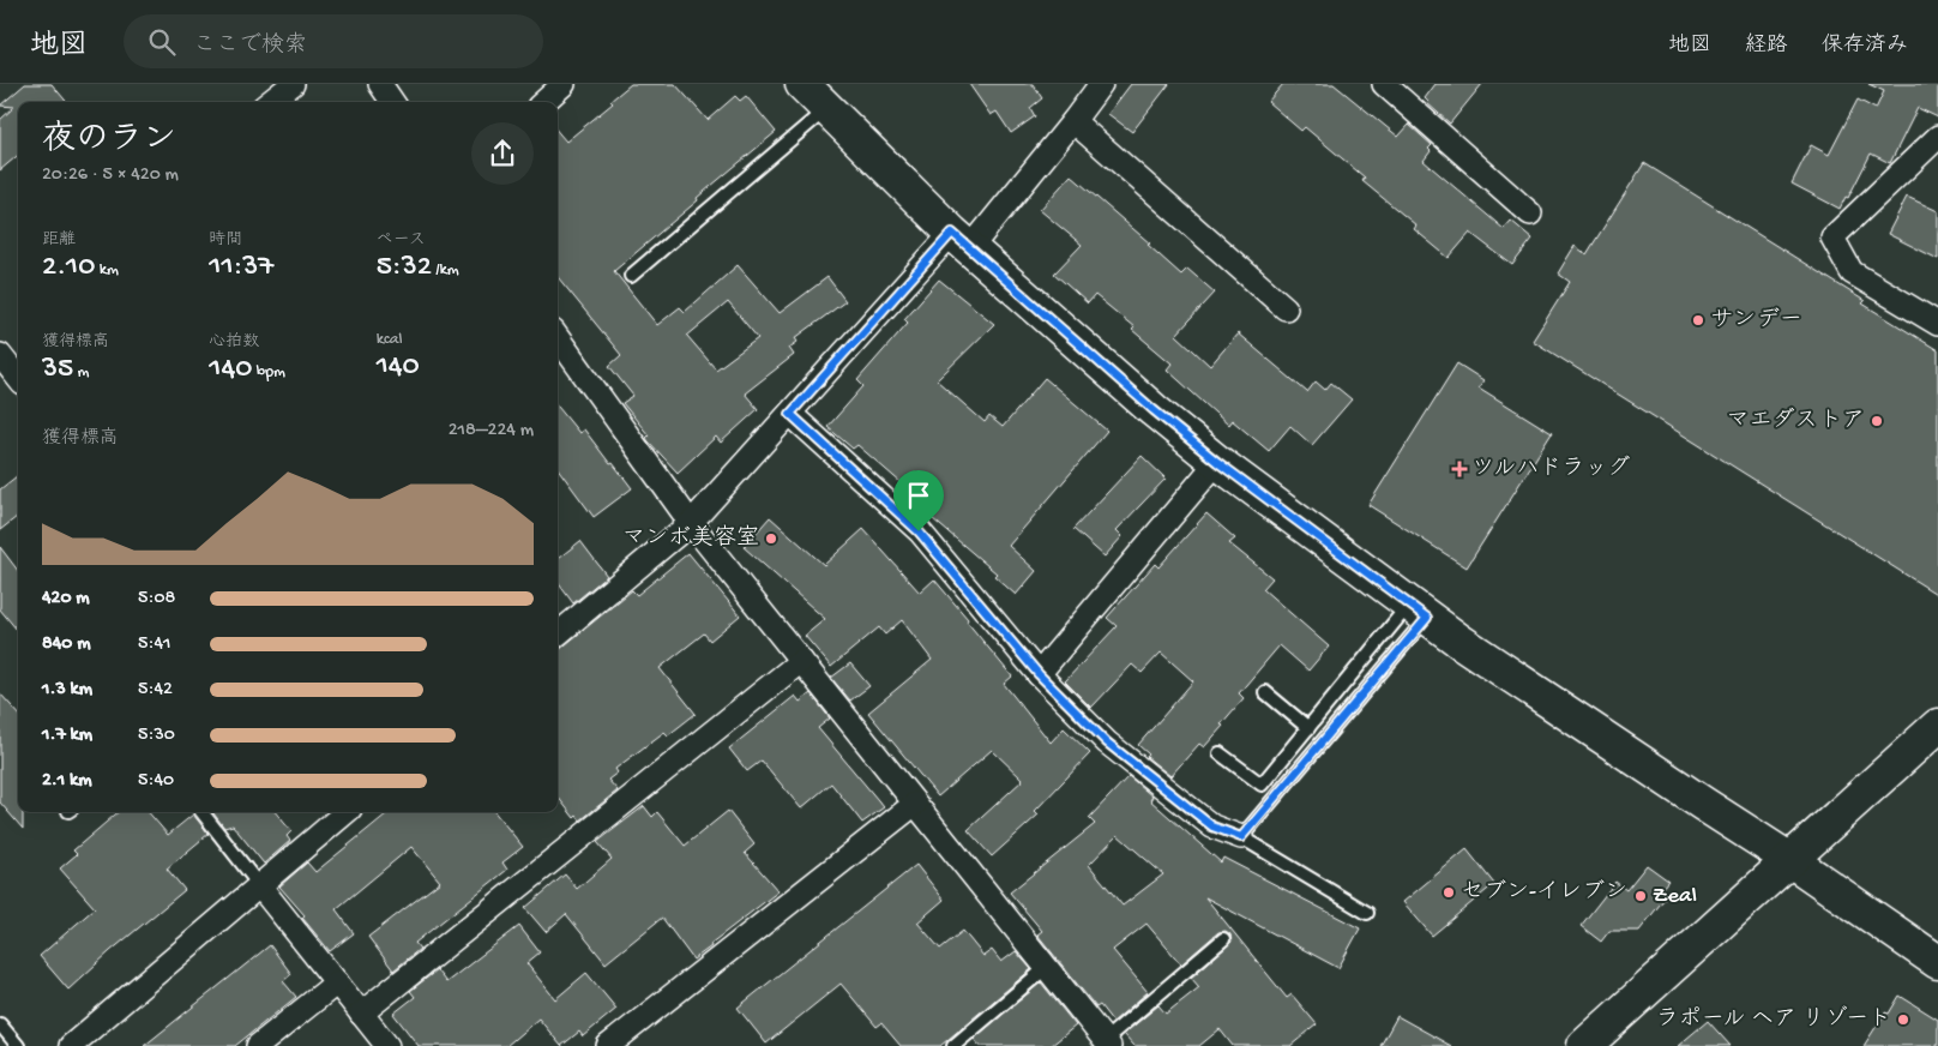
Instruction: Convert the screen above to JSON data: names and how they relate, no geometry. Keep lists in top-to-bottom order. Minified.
{"places":{"other":["サンデー","マエダストア","マンボ美容室","セブン-イレブン","Zeal","ラポール ヘア リゾート"],"health":["ツルハドラッグ"]},"page":{"header":"地図","search":"ここで検索","nav":["地図","経路","保存済み"],"heading":["夜のラン","20:26 · 5 × 420 m"],"stats":[["距離","2.10 km"],["時間","11:37"],["ペース","5:32 /km"],["獲得標高","35 m"],["心拍数","140 bpm"],["kcal","140"]],"chart":["獲得標高","218–224 m"],"list":[{"name":"420 m","note":"5:08"},{"name":"840 m","note":"5:41"},{"name":"1.3 km","note":"5:42"},{"name":"1.7 km","note":"5:30"},{"name":"2.1 km","note":"5:40"}]}}
